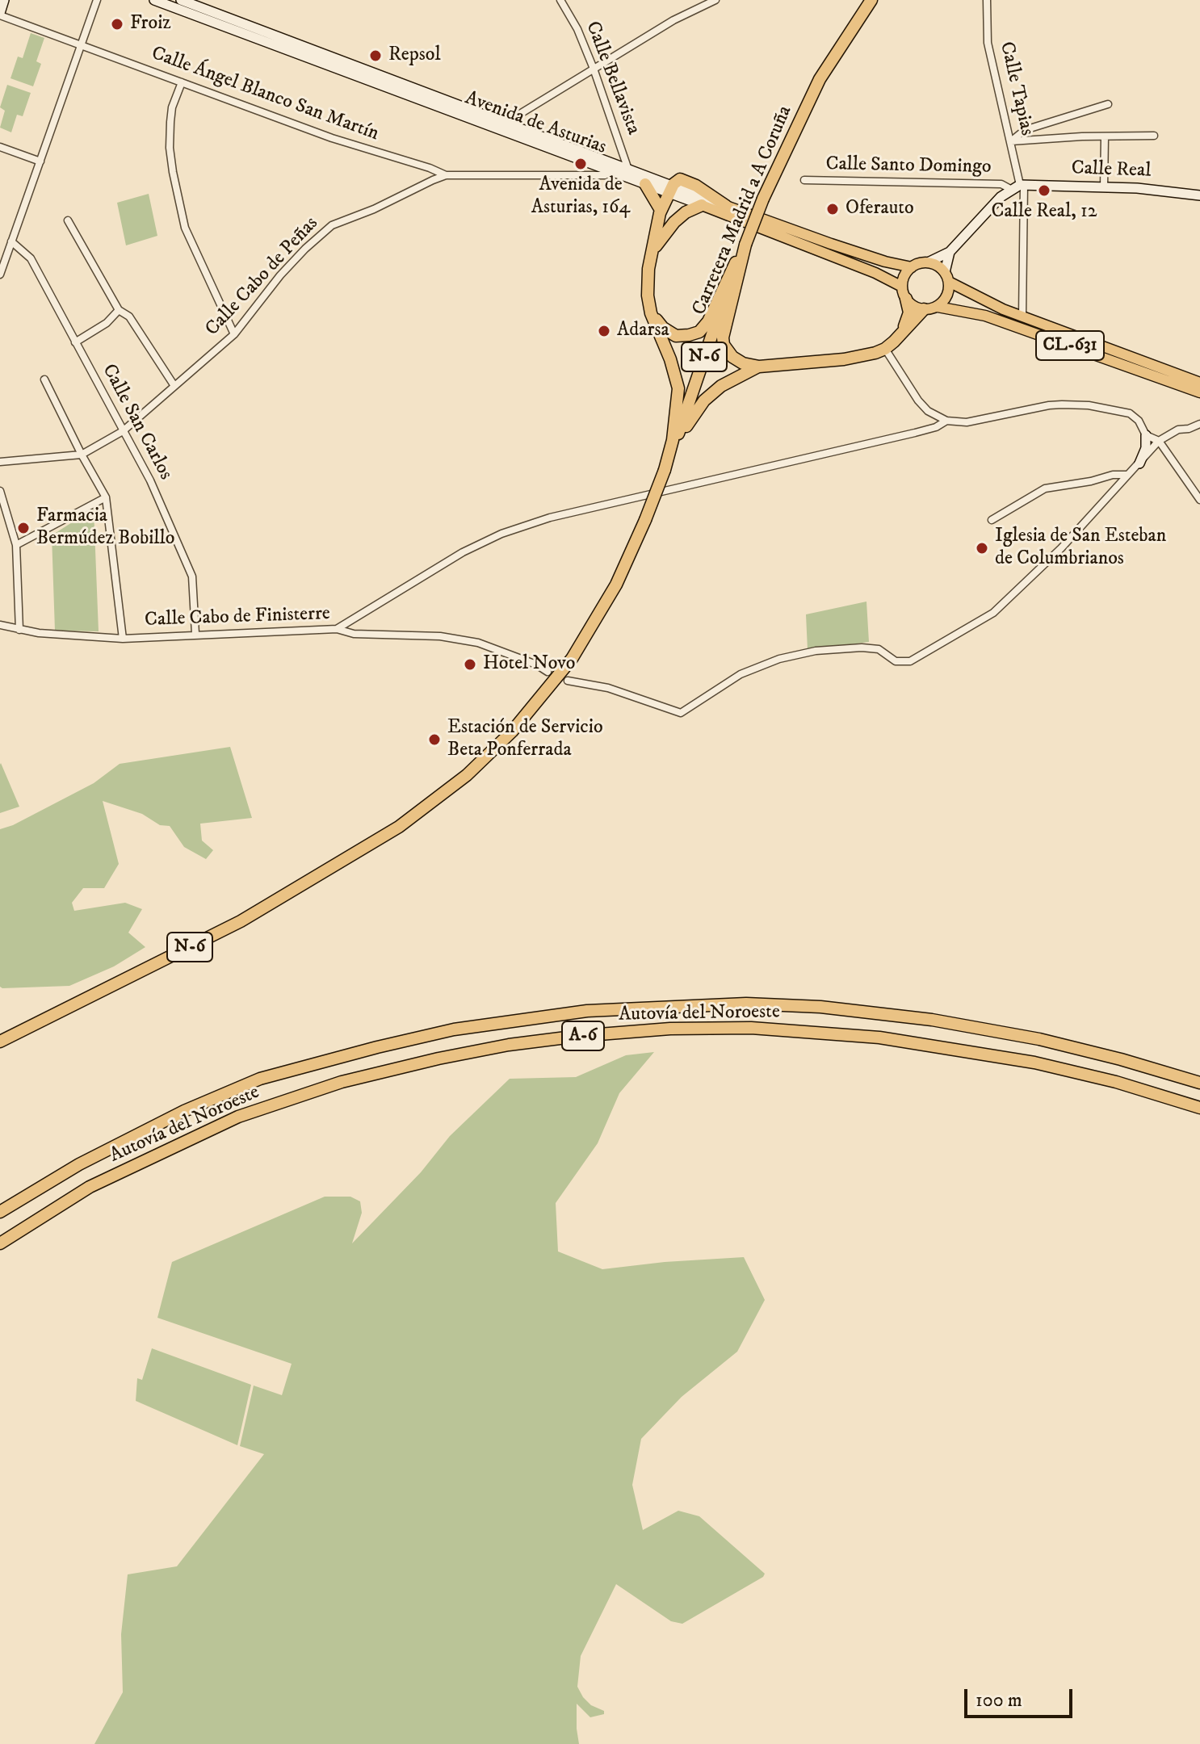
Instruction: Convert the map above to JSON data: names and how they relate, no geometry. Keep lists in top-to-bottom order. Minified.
{"streets":{"highway":["Carretera Madrid a A Coruña","N-6","Autovía del Noroeste","A-6"],"main road":["Avenida de Asturias","Calle Real","CL-631"],"street":["Calle Bellavista","Calle Tapias","Calle Ángel Blanco San Martín","Calle Santo Domingo","Calle Cabo de Peñas","Calle San Carlos","Calle Cabo de Finisterre"]},"crossings":[["Calle Bellavista","Avenida de Asturias"],["Calle Tapias","Calle Santo Domingo"],["Calle Tapias","Calle Real"],["Calle Tapias","CL-631"],["Calle Ángel Blanco San Martín","Calle Cabo de Peñas"],["Avenida de Asturias","Calle Cabo de Peñas"],["Avenida de Asturias","CL-631"],["Calle Santo Domingo","Calle Real"],["Calle Cabo de Peñas","Calle San Carlos"],["Calle San Carlos","Calle Cabo de Finisterre"]],"places":["Froiz","Repsol","Avenida de Asturias, 164","Calle Real, 12","Oferauto","Adarsa","Farmacia Bermúdez Bobillo","Iglesia de San Esteban de Columbrianos","Hotel Novo","Estación de Servicio Beta Ponferrada"],"scale_bar":"100 m"}
